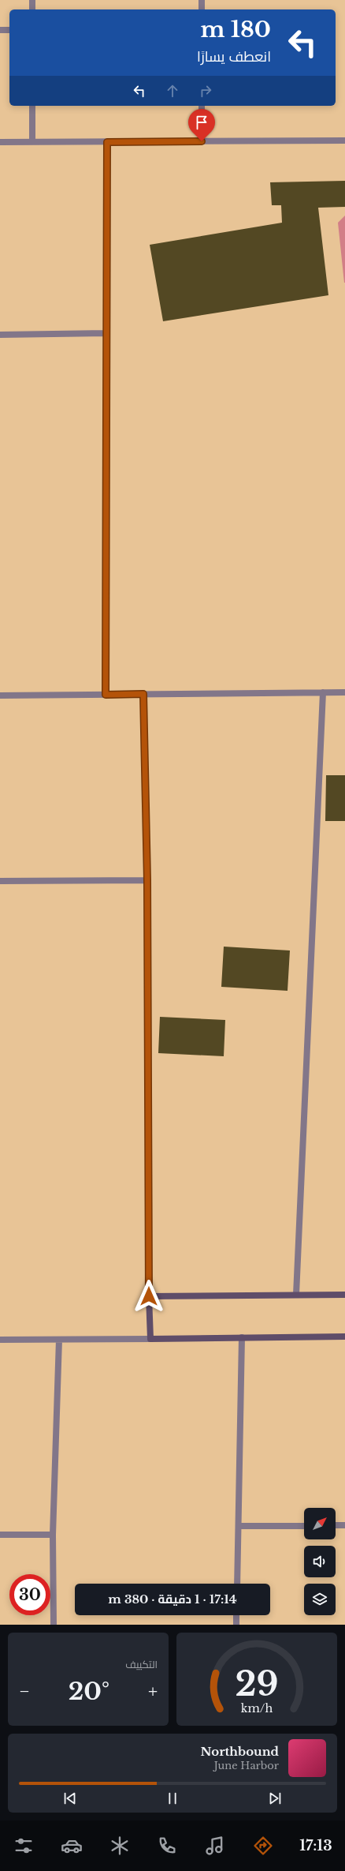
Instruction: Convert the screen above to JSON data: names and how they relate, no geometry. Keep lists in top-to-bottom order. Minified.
{"north":"top right","page":{"turn":["180 m","انعطف يسارًا"],"limit":"30","trip":"17:14 · 1 دقيقة · 380 m","tile":"التكييف","heat":["−","20°","+"],"song":["Northbound","June Harbor"],"tabs":"17:13","gauge":["29","km/h"]}}
